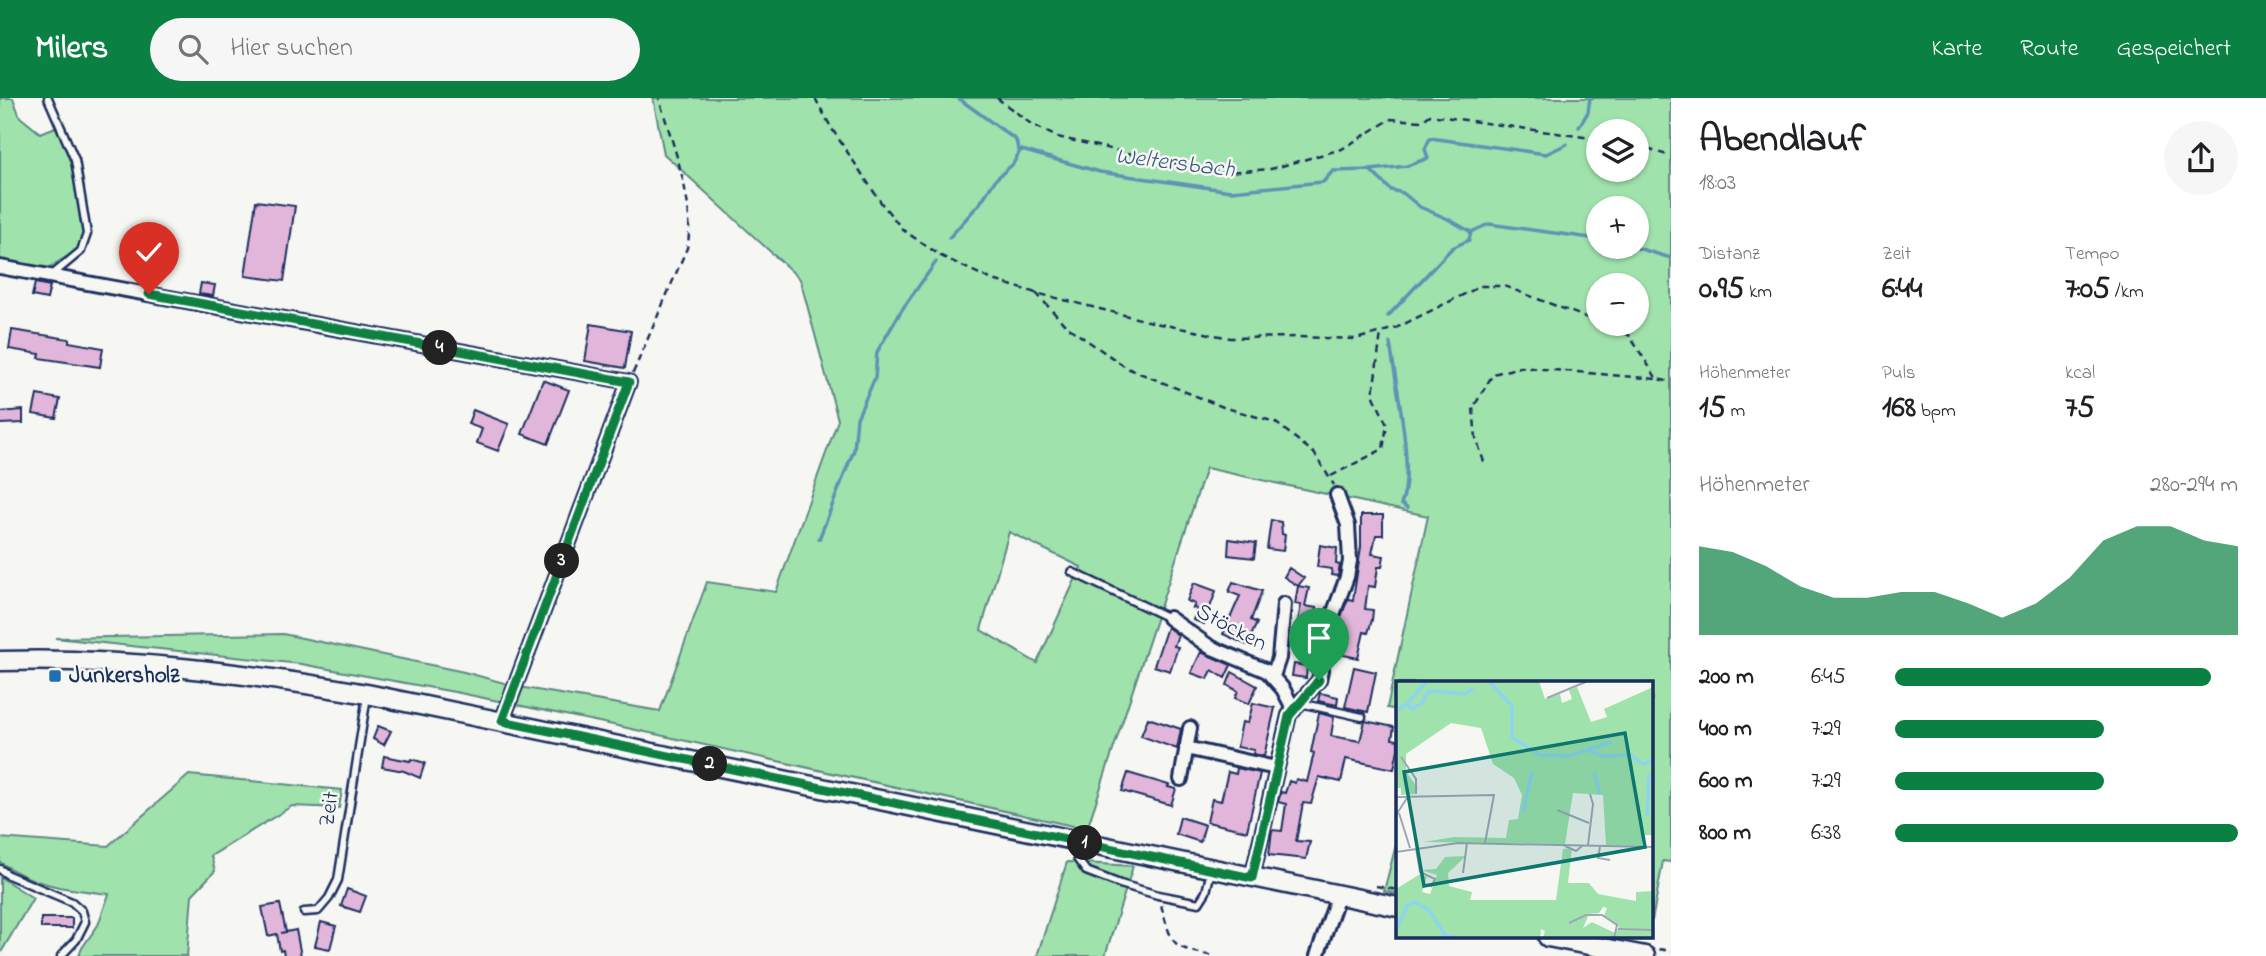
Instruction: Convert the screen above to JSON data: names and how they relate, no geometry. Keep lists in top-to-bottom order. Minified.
{"streets":{"street":["Stöcken"],"lane":["Zeit"]},"water":["Weltersbach"],"places":{"transit":["Junkersholz"]},"page":{"header":"Milers","search":"Hier suchen","nav":["Karte","Route","Gespeichert"],"heading":["Abendlauf","18:03"],"map_buttons":["+","−"],"stats":[["Distanz","0.95 km"],["Zeit","6:44"],["Tempo","7:05 /km"],["Höhenmeter","15 m"],["Puls","168 bpm"],["kcal","75"]],"pins":["4","3","2","1"],"chart":["Höhenmeter","280–294 m"],"list":[{"name":"200 m","note":"6:45"},{"name":"400 m","note":"7:29"},{"name":"600 m","note":"7:29"},{"name":"800 m","note":"6:38"}]}}
